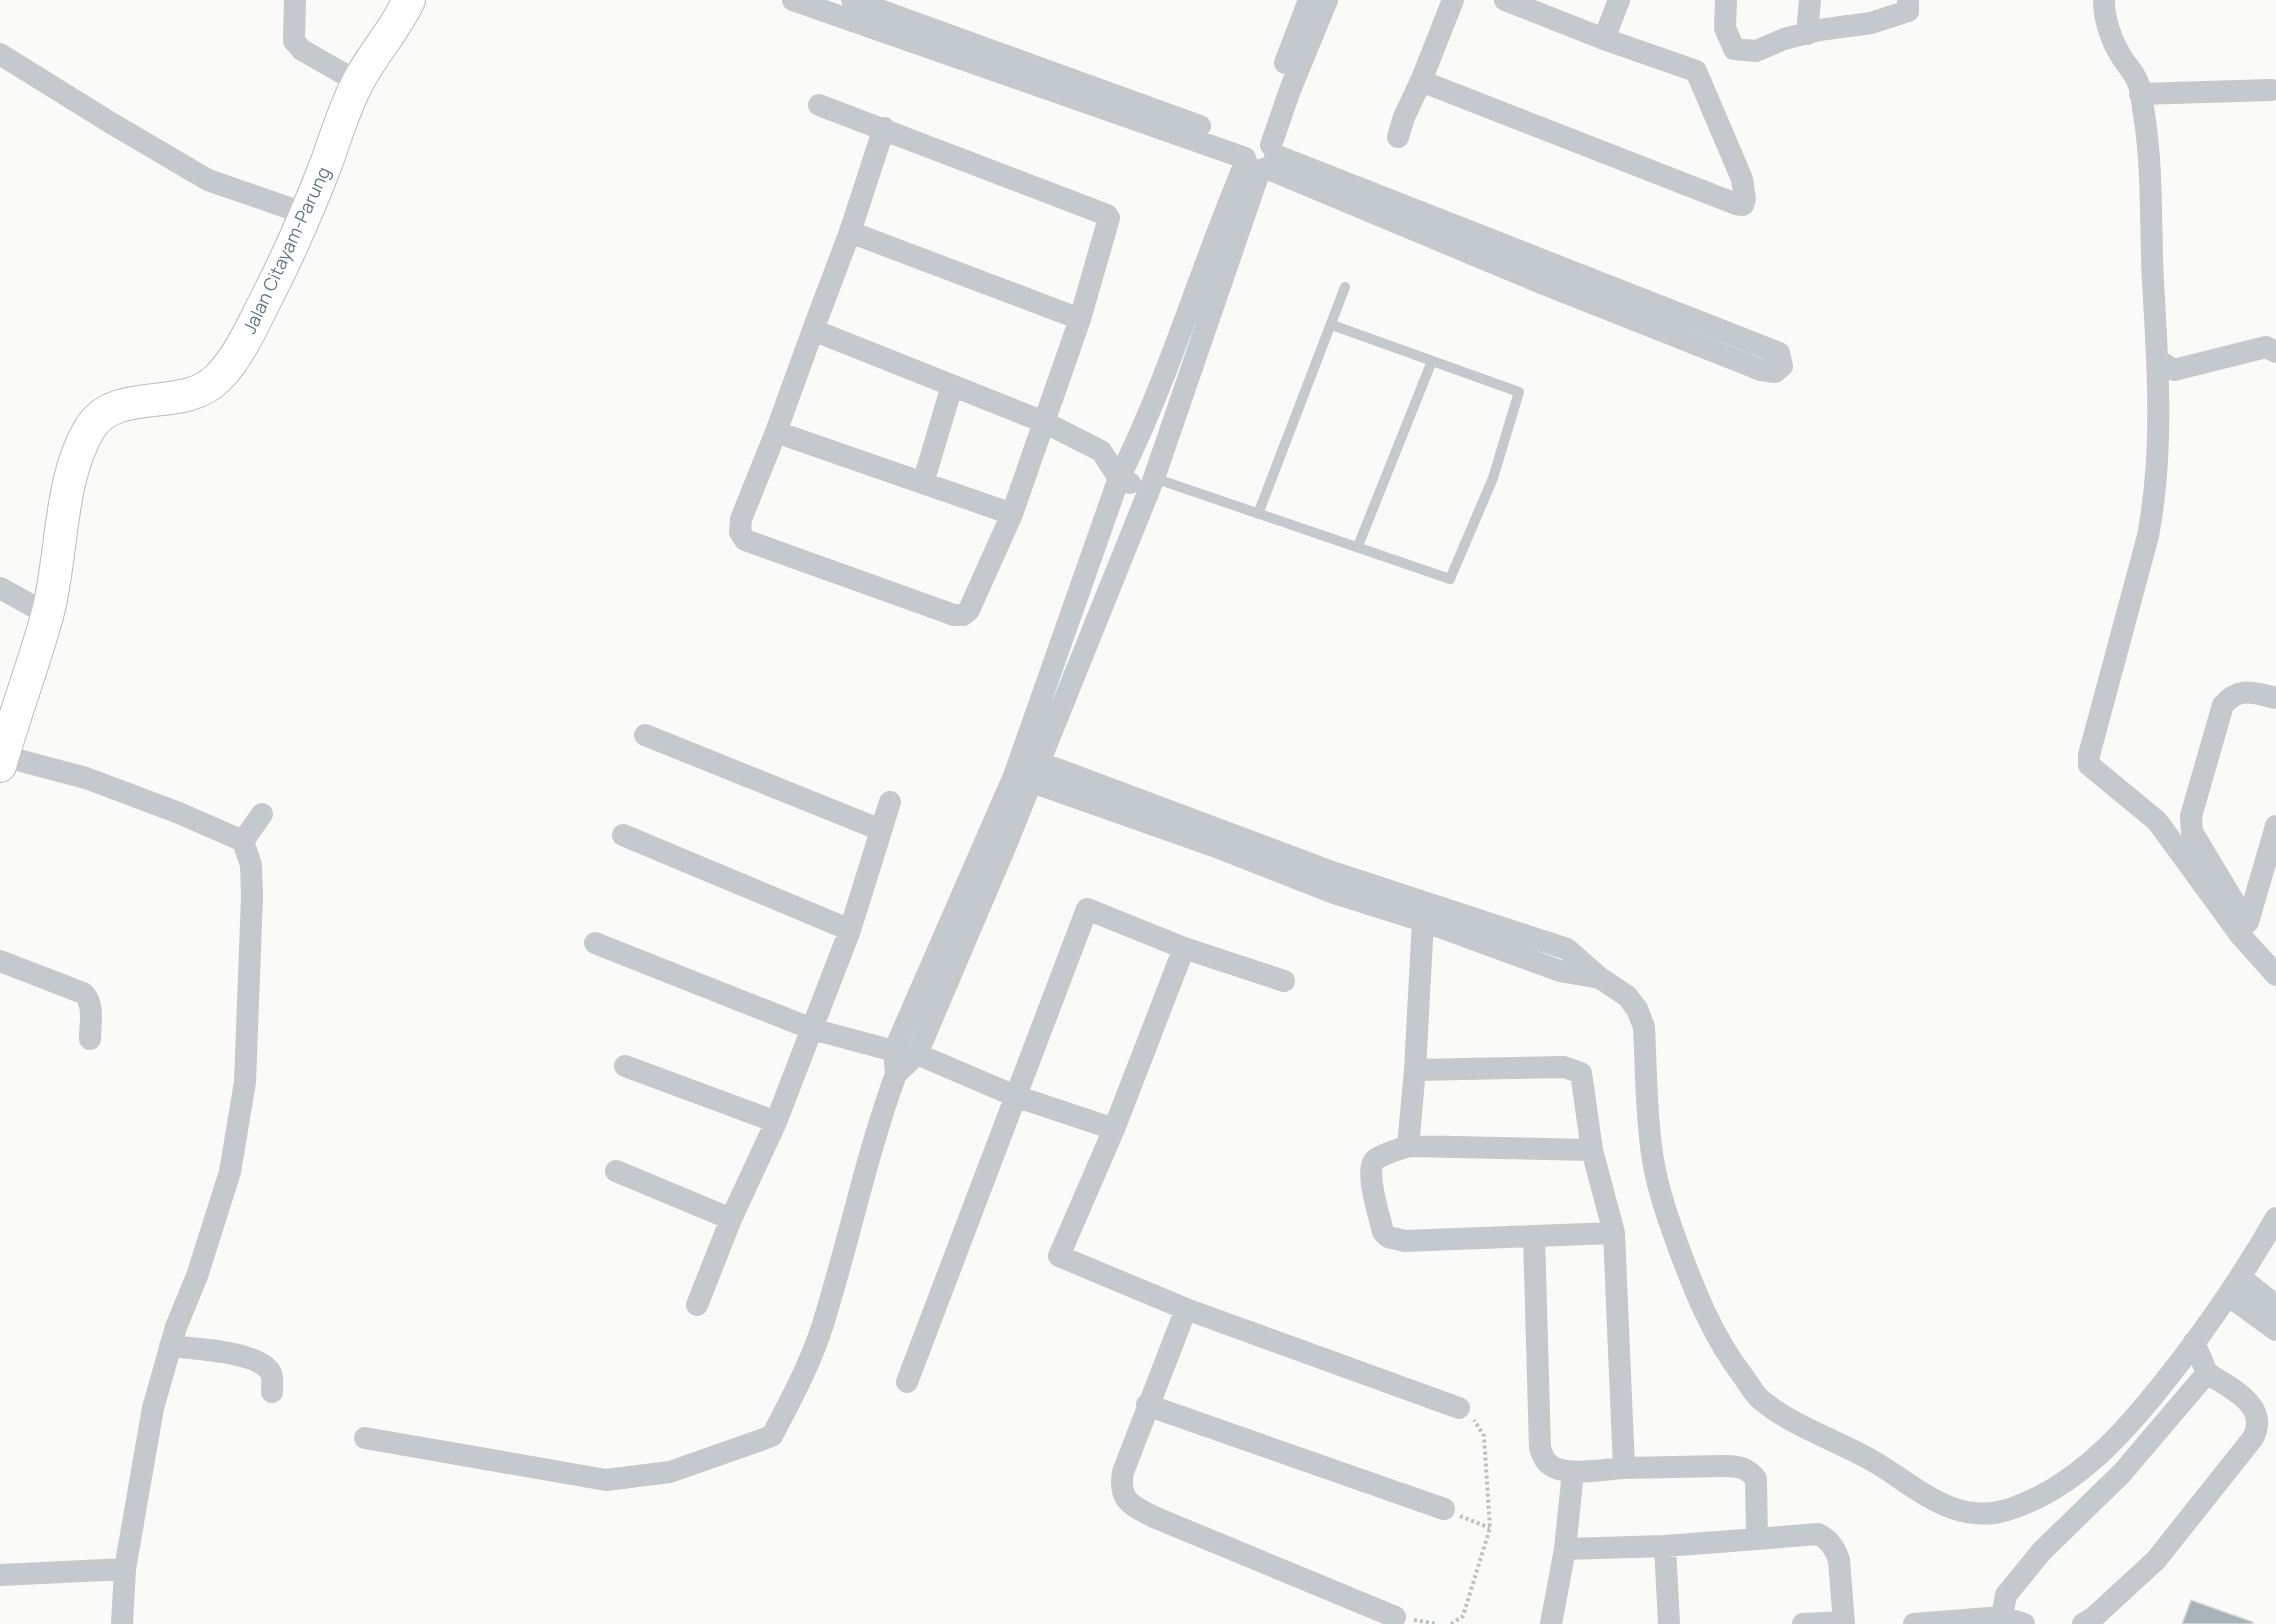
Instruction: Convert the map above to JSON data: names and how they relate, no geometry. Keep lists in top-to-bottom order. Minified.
{"streets":{"main road":["Jalan Citayam-Parung"]}}
